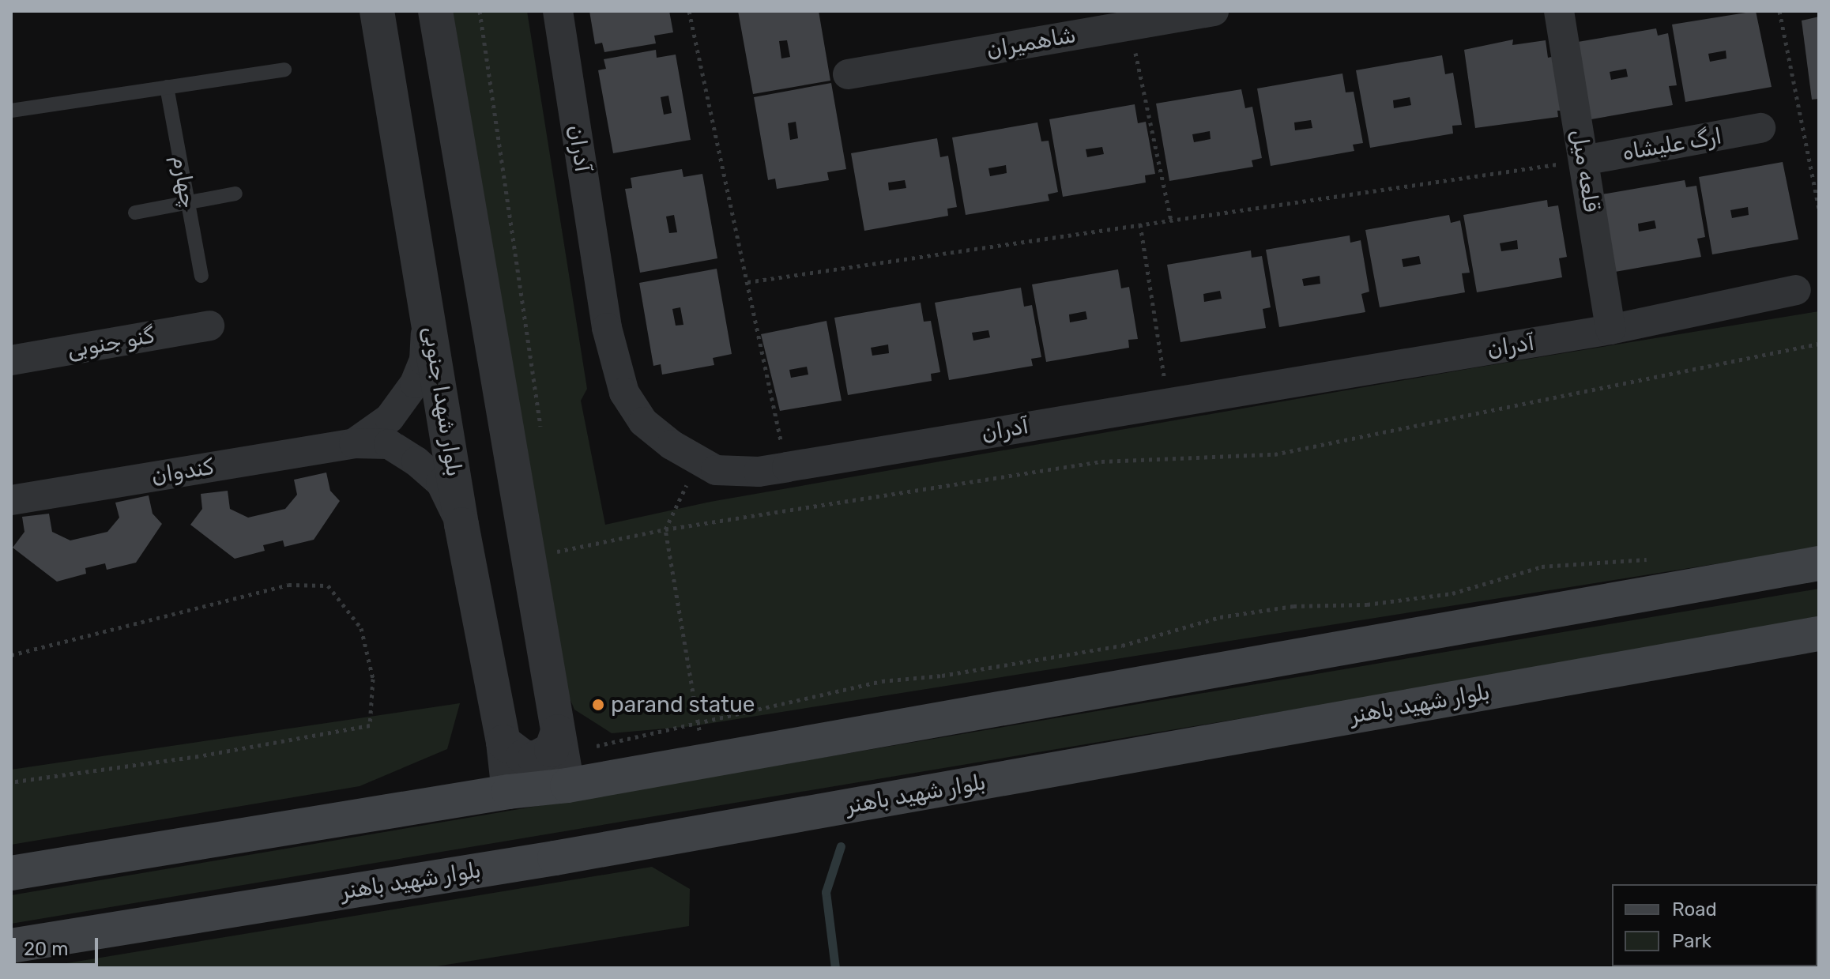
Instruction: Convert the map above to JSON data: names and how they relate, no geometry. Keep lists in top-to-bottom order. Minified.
{"streets":{"main road":["بلوار شهید باهنر"],"street":["شاهمیران","ارگ علیشاه","آدران","قلعه میل","گنو جنوبی","بلوار شهدا جنوبی","کندوان"],"lane":["چهارم"]},"crossings":[["ارگ علیشاه","قلعه میل"],["آدران","قلعه میل"],["بلوار شهدا جنوبی","کندوان"]],"places":["parand statue"],"legend":["Road","Park"],"scale_bar":"20 m"}
